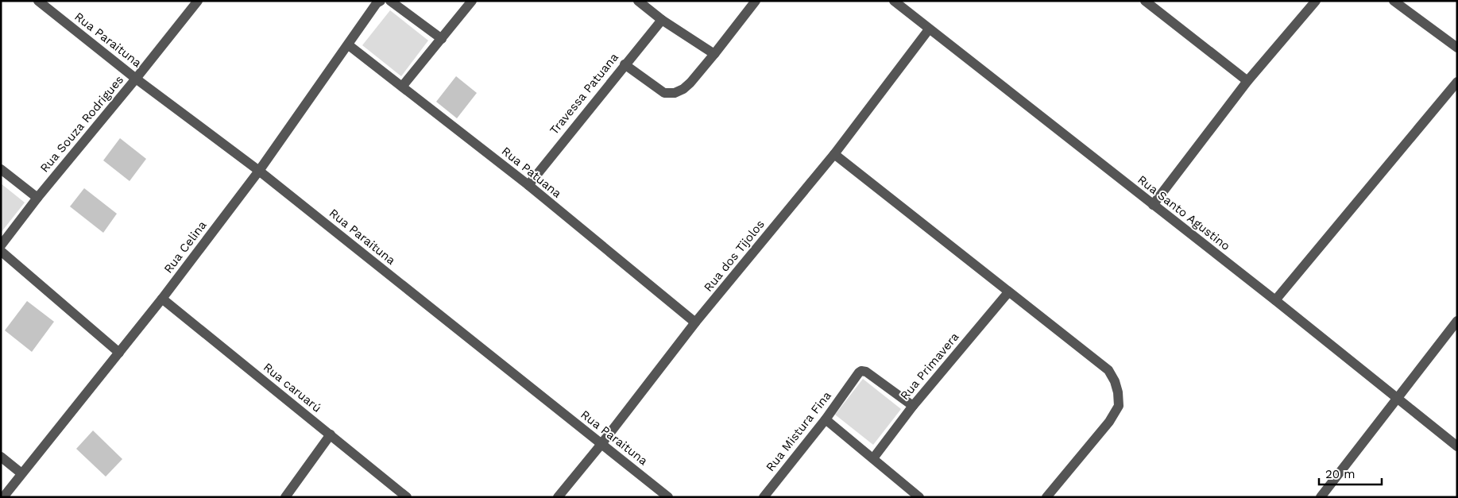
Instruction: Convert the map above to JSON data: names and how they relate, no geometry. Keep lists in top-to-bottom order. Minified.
{"streets":{"street":["Rua Paraituna","Travessa Patuana","Rua Souza Rodrigues","Rua Patuana","Rua Santo Agustino","Rua Celina","Rua dos Tijolos","Rua Primavera","Rua caruarú","Rua Mistura Fina"]},"crossings":[["Rua Paraituna","Rua Souza Rodrigues"],["Rua Paraituna","Rua Celina"],["Rua Paraituna","Rua dos Tijolos"],["Travessa Patuana","Rua Patuana"],["Rua Patuana","Rua Celina"],["Rua Patuana","Rua dos Tijolos"],["Rua Santo Agustino","Rua dos Tijolos"],["Rua Celina","Rua caruarú"],["Rua Primavera","Rua Mistura Fina"]],"scale_bar":"20 m"}
